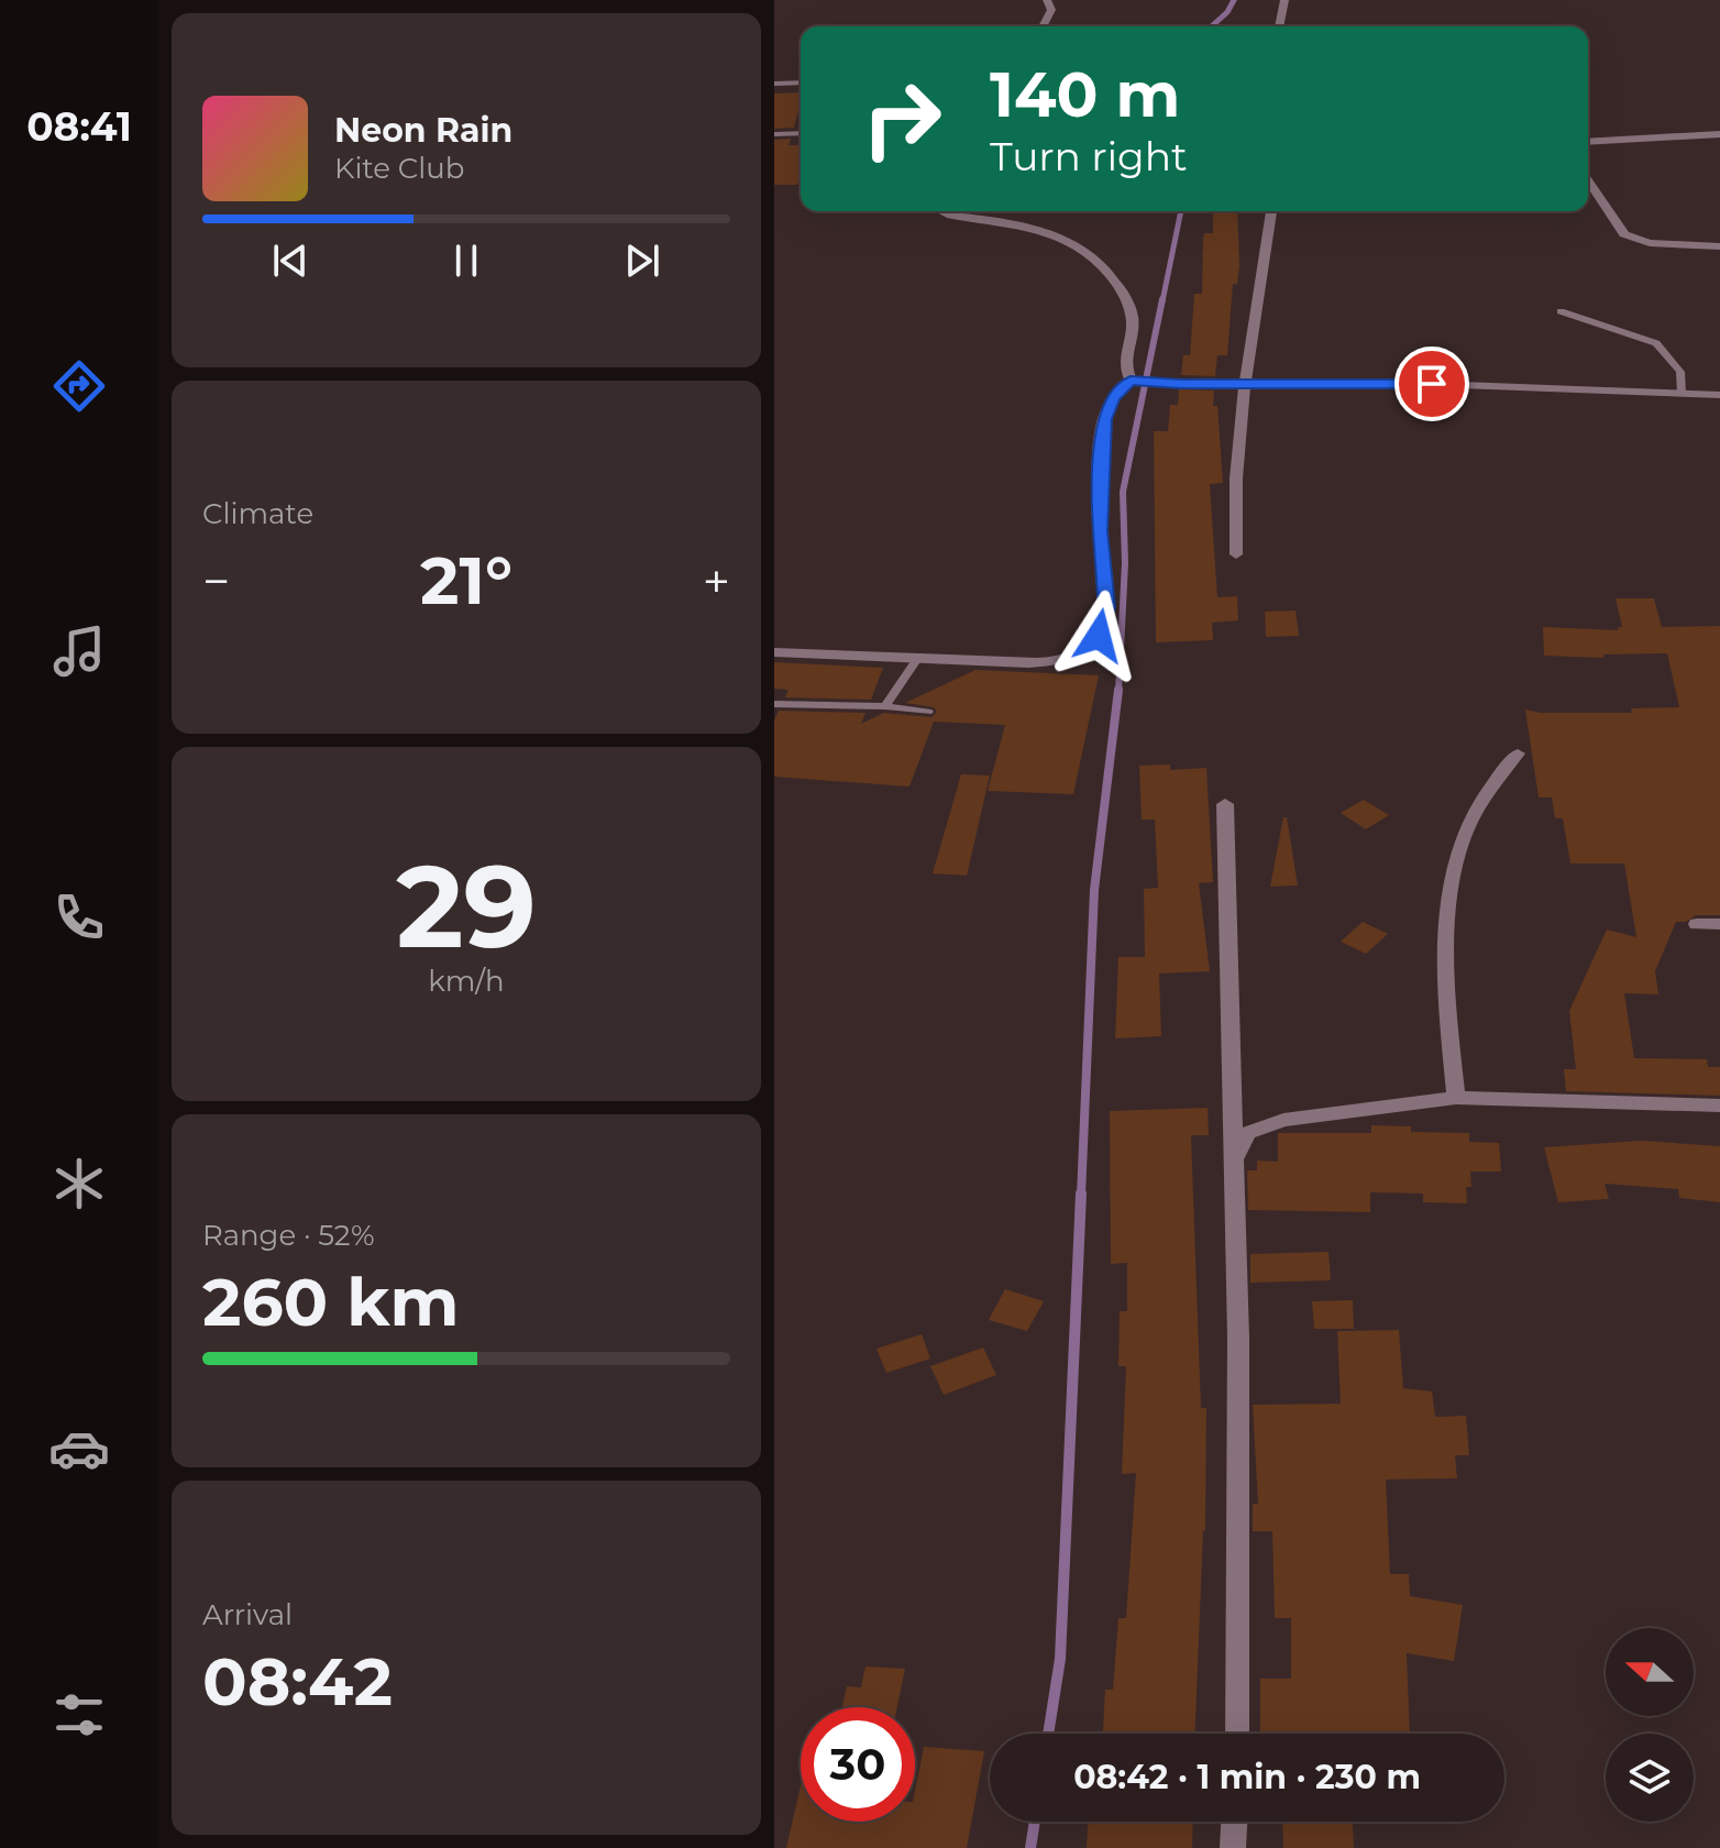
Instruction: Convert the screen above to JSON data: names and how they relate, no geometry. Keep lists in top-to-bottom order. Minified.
{"north":"left","page":{"tabs":"08:41","turn":["140 m","Turn right"],"song":["Neon Rain","Kite Club"],"tile":["Climate",["29","km/h"],["Range · 52%","260 km"],["Arrival","08:42"]],"heat":["−","21°","+"],"limit":"30","trip":"08:42 · 1 min · 230 m"}}
